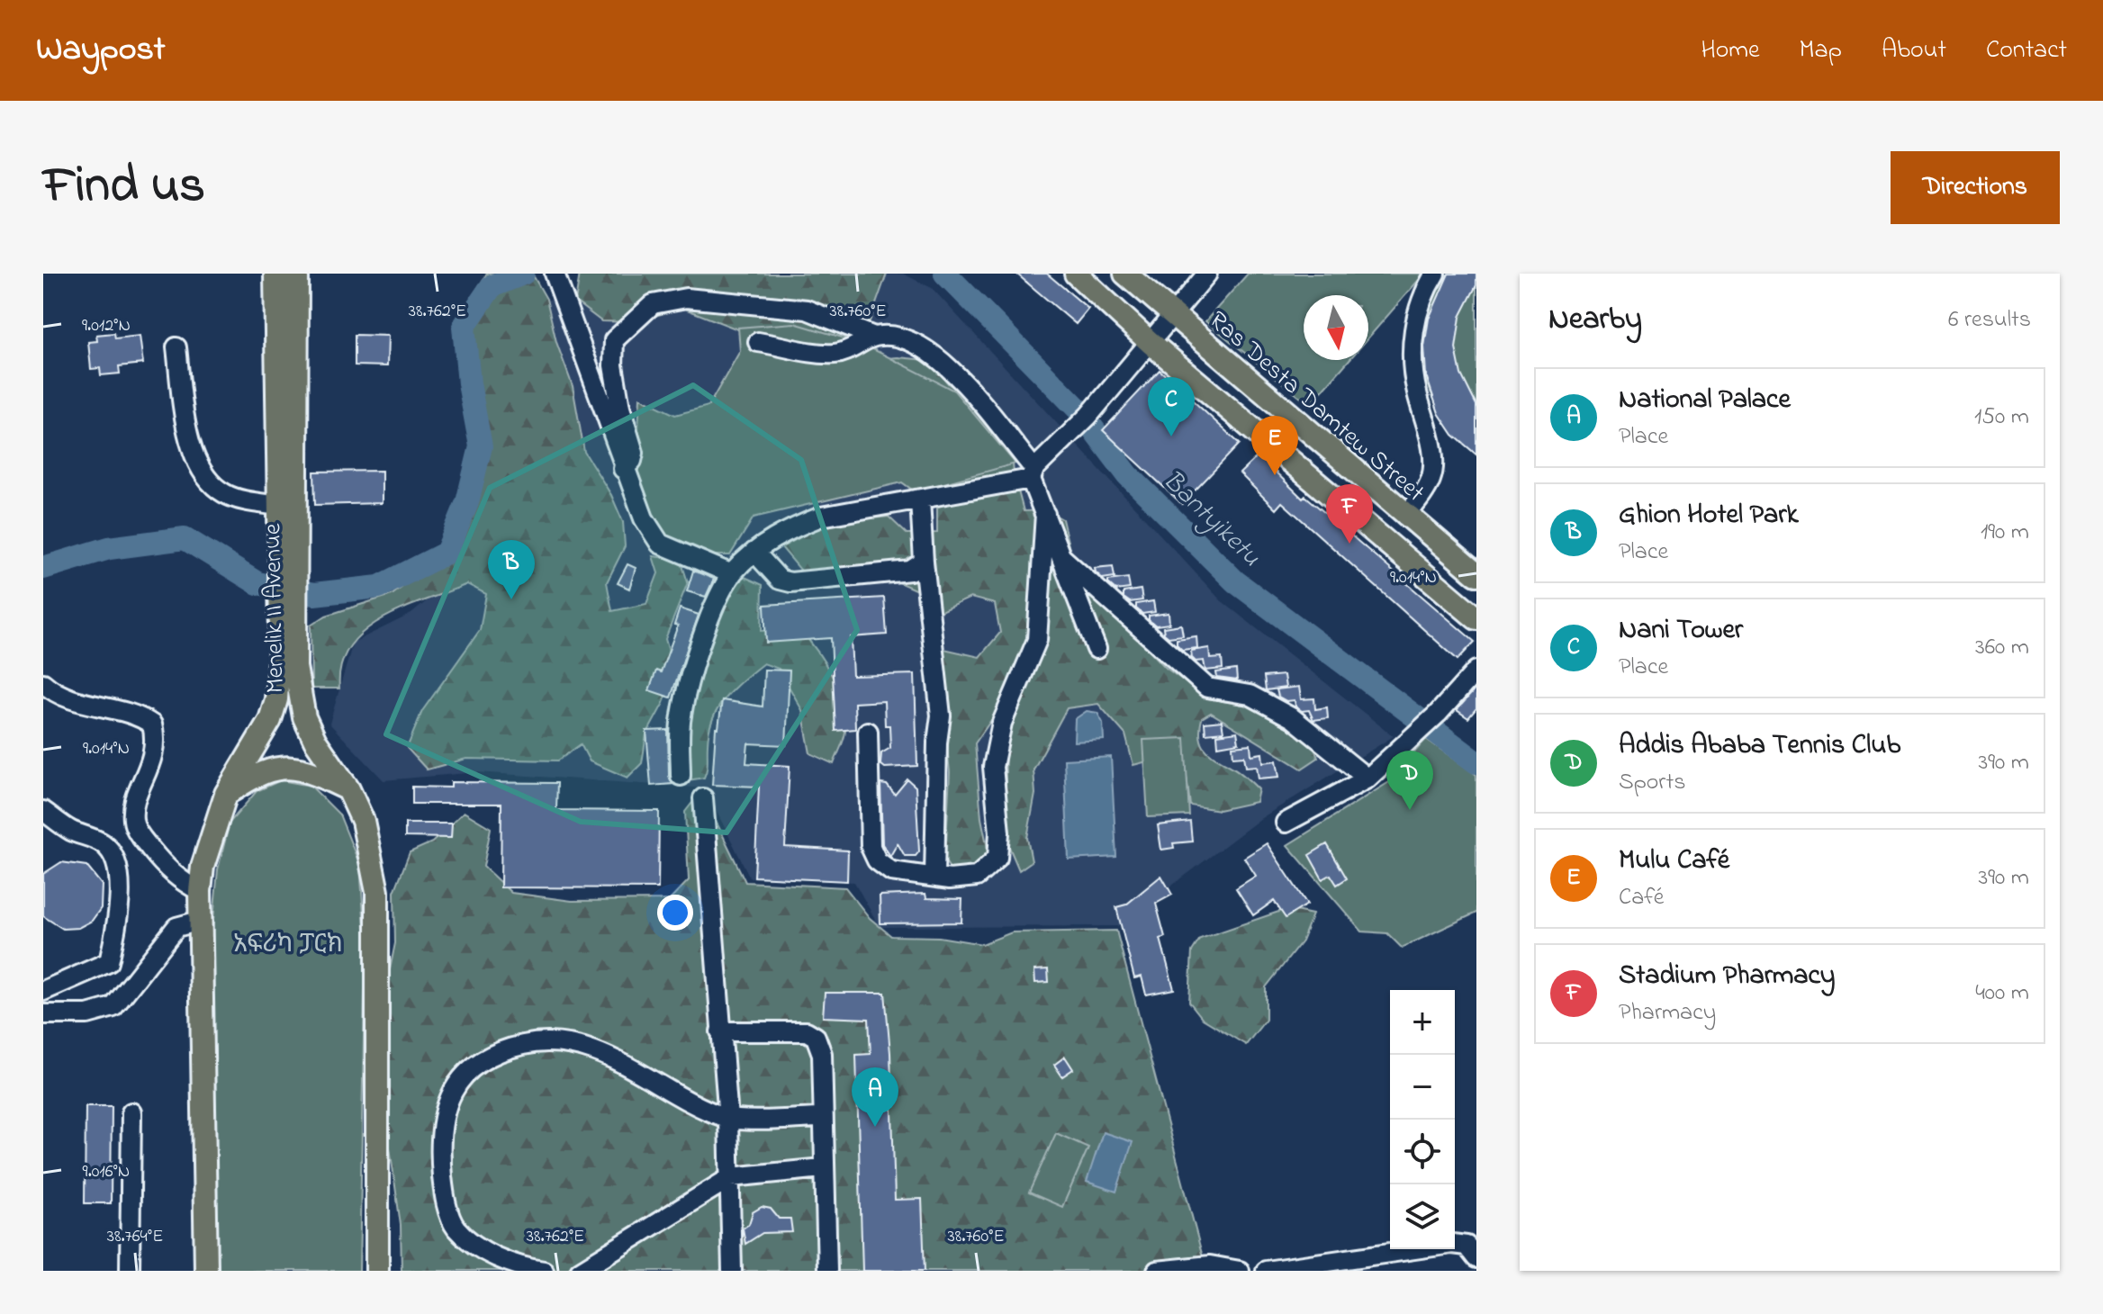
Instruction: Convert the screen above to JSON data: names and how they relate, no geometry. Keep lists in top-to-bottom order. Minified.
{"streets":{"main road":["Ras Desta Damtew Street","Menelik II Avenue"]},"water":["Bantyiketu"],"parks":["አፍሪካ ፓርክ"],"north":"bottom","page":{"header":"Waypost","nav":["Home","Map","About","Contact"],"title":"Find us","buttons":"Directions","heading":["Nearby","6 results"],"list":[{"mark":"A","name":"National Palace","note":"Place","value":"150 m"},{"mark":"B","name":"Ghion Hotel Park","note":"Place","value":"190 m"},{"mark":"C","name":"Nani Tower","note":"Place","value":"360 m"},{"mark":"D","name":"Addis Ababa Tennis Club","note":"Sports","value":"390 m"},{"mark":"E","name":"Mulu Café","note":"Café","value":"390 m"},{"mark":"F","name":"Stadium Pharmacy","note":"Pharmacy","value":"400 m"}],"pins":["C","E","F","B","D","A"],"map_buttons":["+","−"]},"coordinates":["38.762°E","38.760°E","9.012°N","9.014°N","9.016°N","38.764°E"]}
